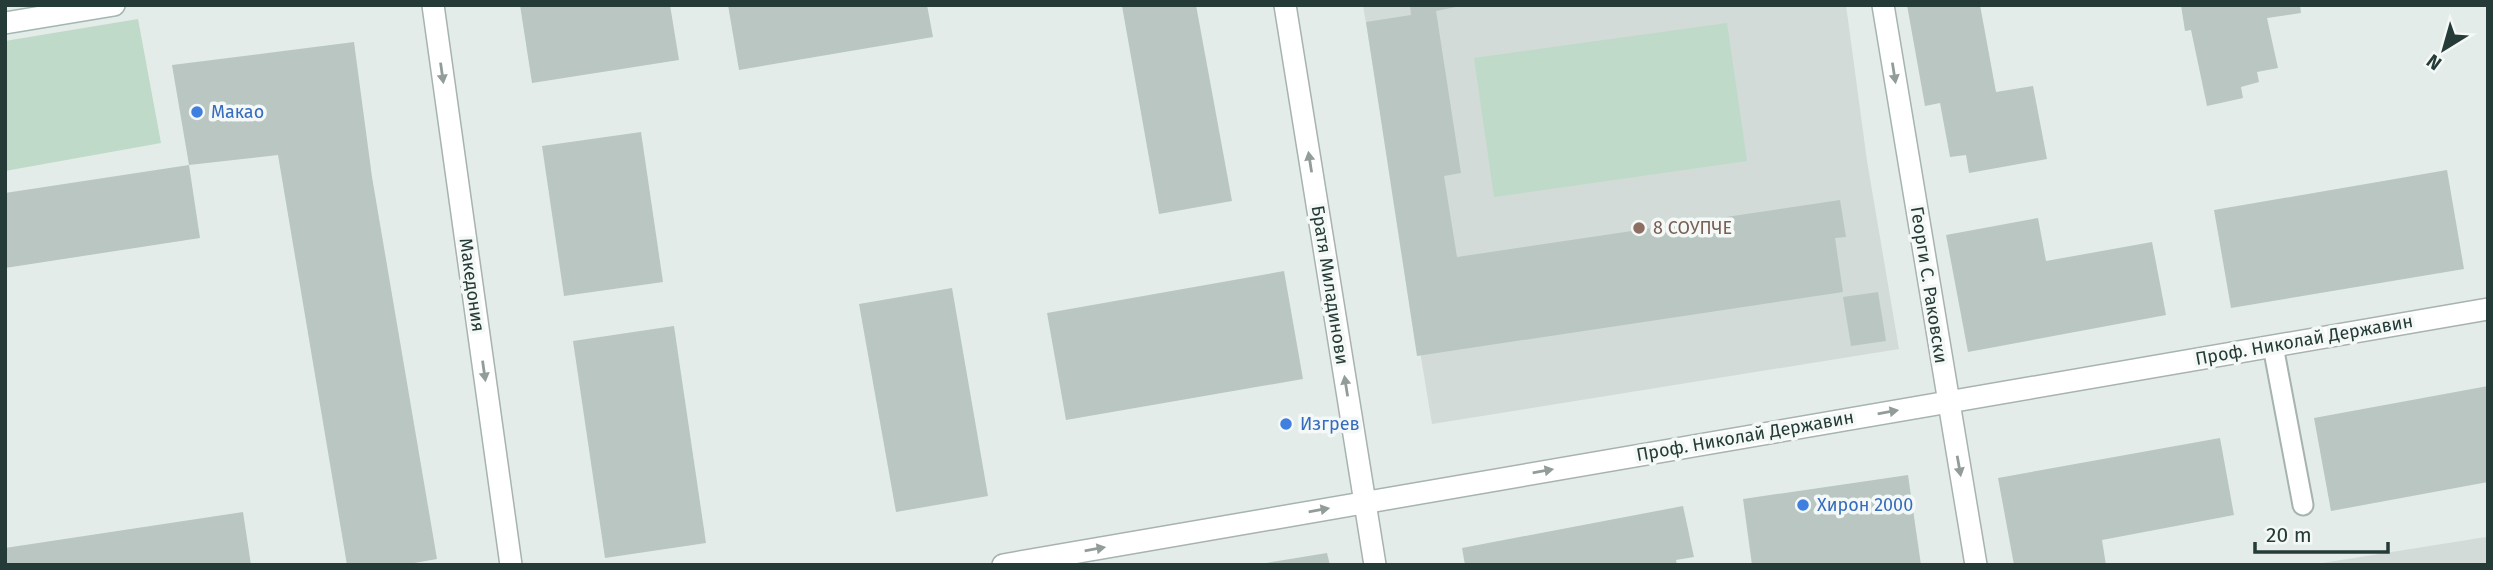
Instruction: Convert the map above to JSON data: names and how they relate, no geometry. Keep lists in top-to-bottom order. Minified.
{"streets":{"street":["Македония","Братя Миладинови","Георги С. Раковски","Проф. Николай Державин"]},"crossings":[["Братя Миладинови","Проф. Николай Державин"],["Георги С. Раковски","Проф. Николай Державин"]],"one_way":["Македония","Братя Миладинови","Георги С. Раковски","Проф. Николай Державин"],"places":["Макао","8 СОУПЧЕ","Изгрев","Хирон 2000"],"scale_bar":"20 m","north":"bottom left"}
